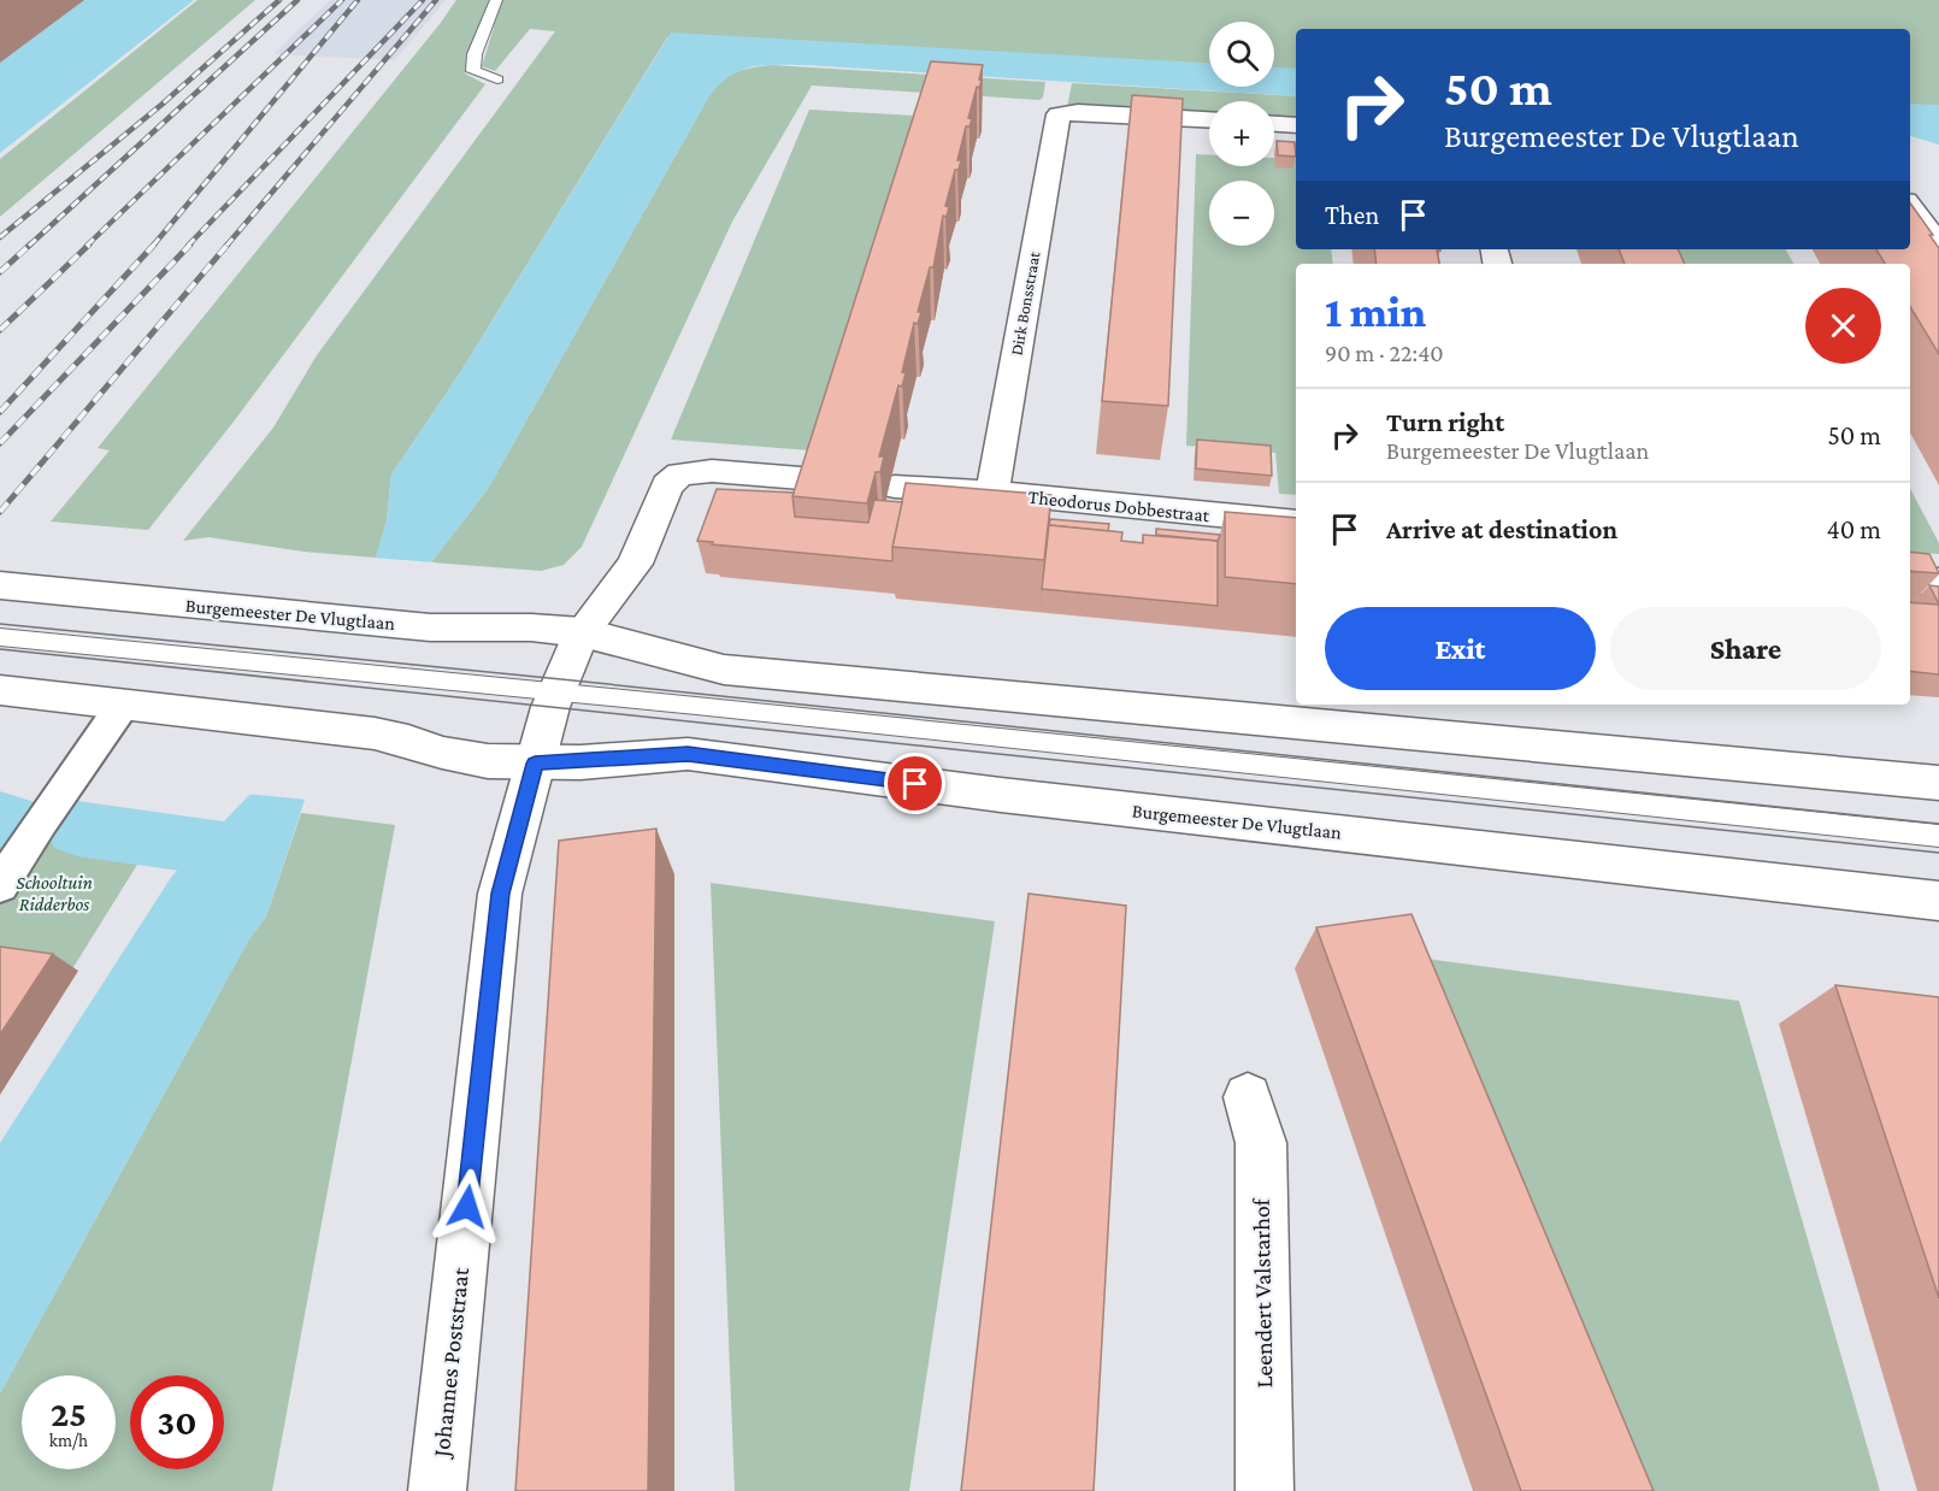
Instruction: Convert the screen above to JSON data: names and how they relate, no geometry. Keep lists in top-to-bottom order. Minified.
{"streets":{"main road":["Dirk Bonsstraat","Theodorus Dobbestraat","Burgemeester De Vlugtlaan","Leendert Valstarhof","Johannes Poststraat"]},"crossings":[["Dirk Bonsstraat","Theodorus Dobbestraat"],["Burgemeester De Vlugtlaan","Johannes Poststraat"]],"parks":["Schooltuin Ridderbos"],"page":{"map_buttons":["+","−"],"turn":["50 m","Burgemeester De Vlugtlaan"],"then":"Then","heading":["1 min","90 m · 22:40"],"list":[{"name":"Turn right","note":"Burgemeester De Vlugtlaan","value":"50 m"},{"name":"Arrive at destination","value":"40 m"}],"buttons":["Exit","Share"],"speed":"25 km/h","limit":"30"}}
